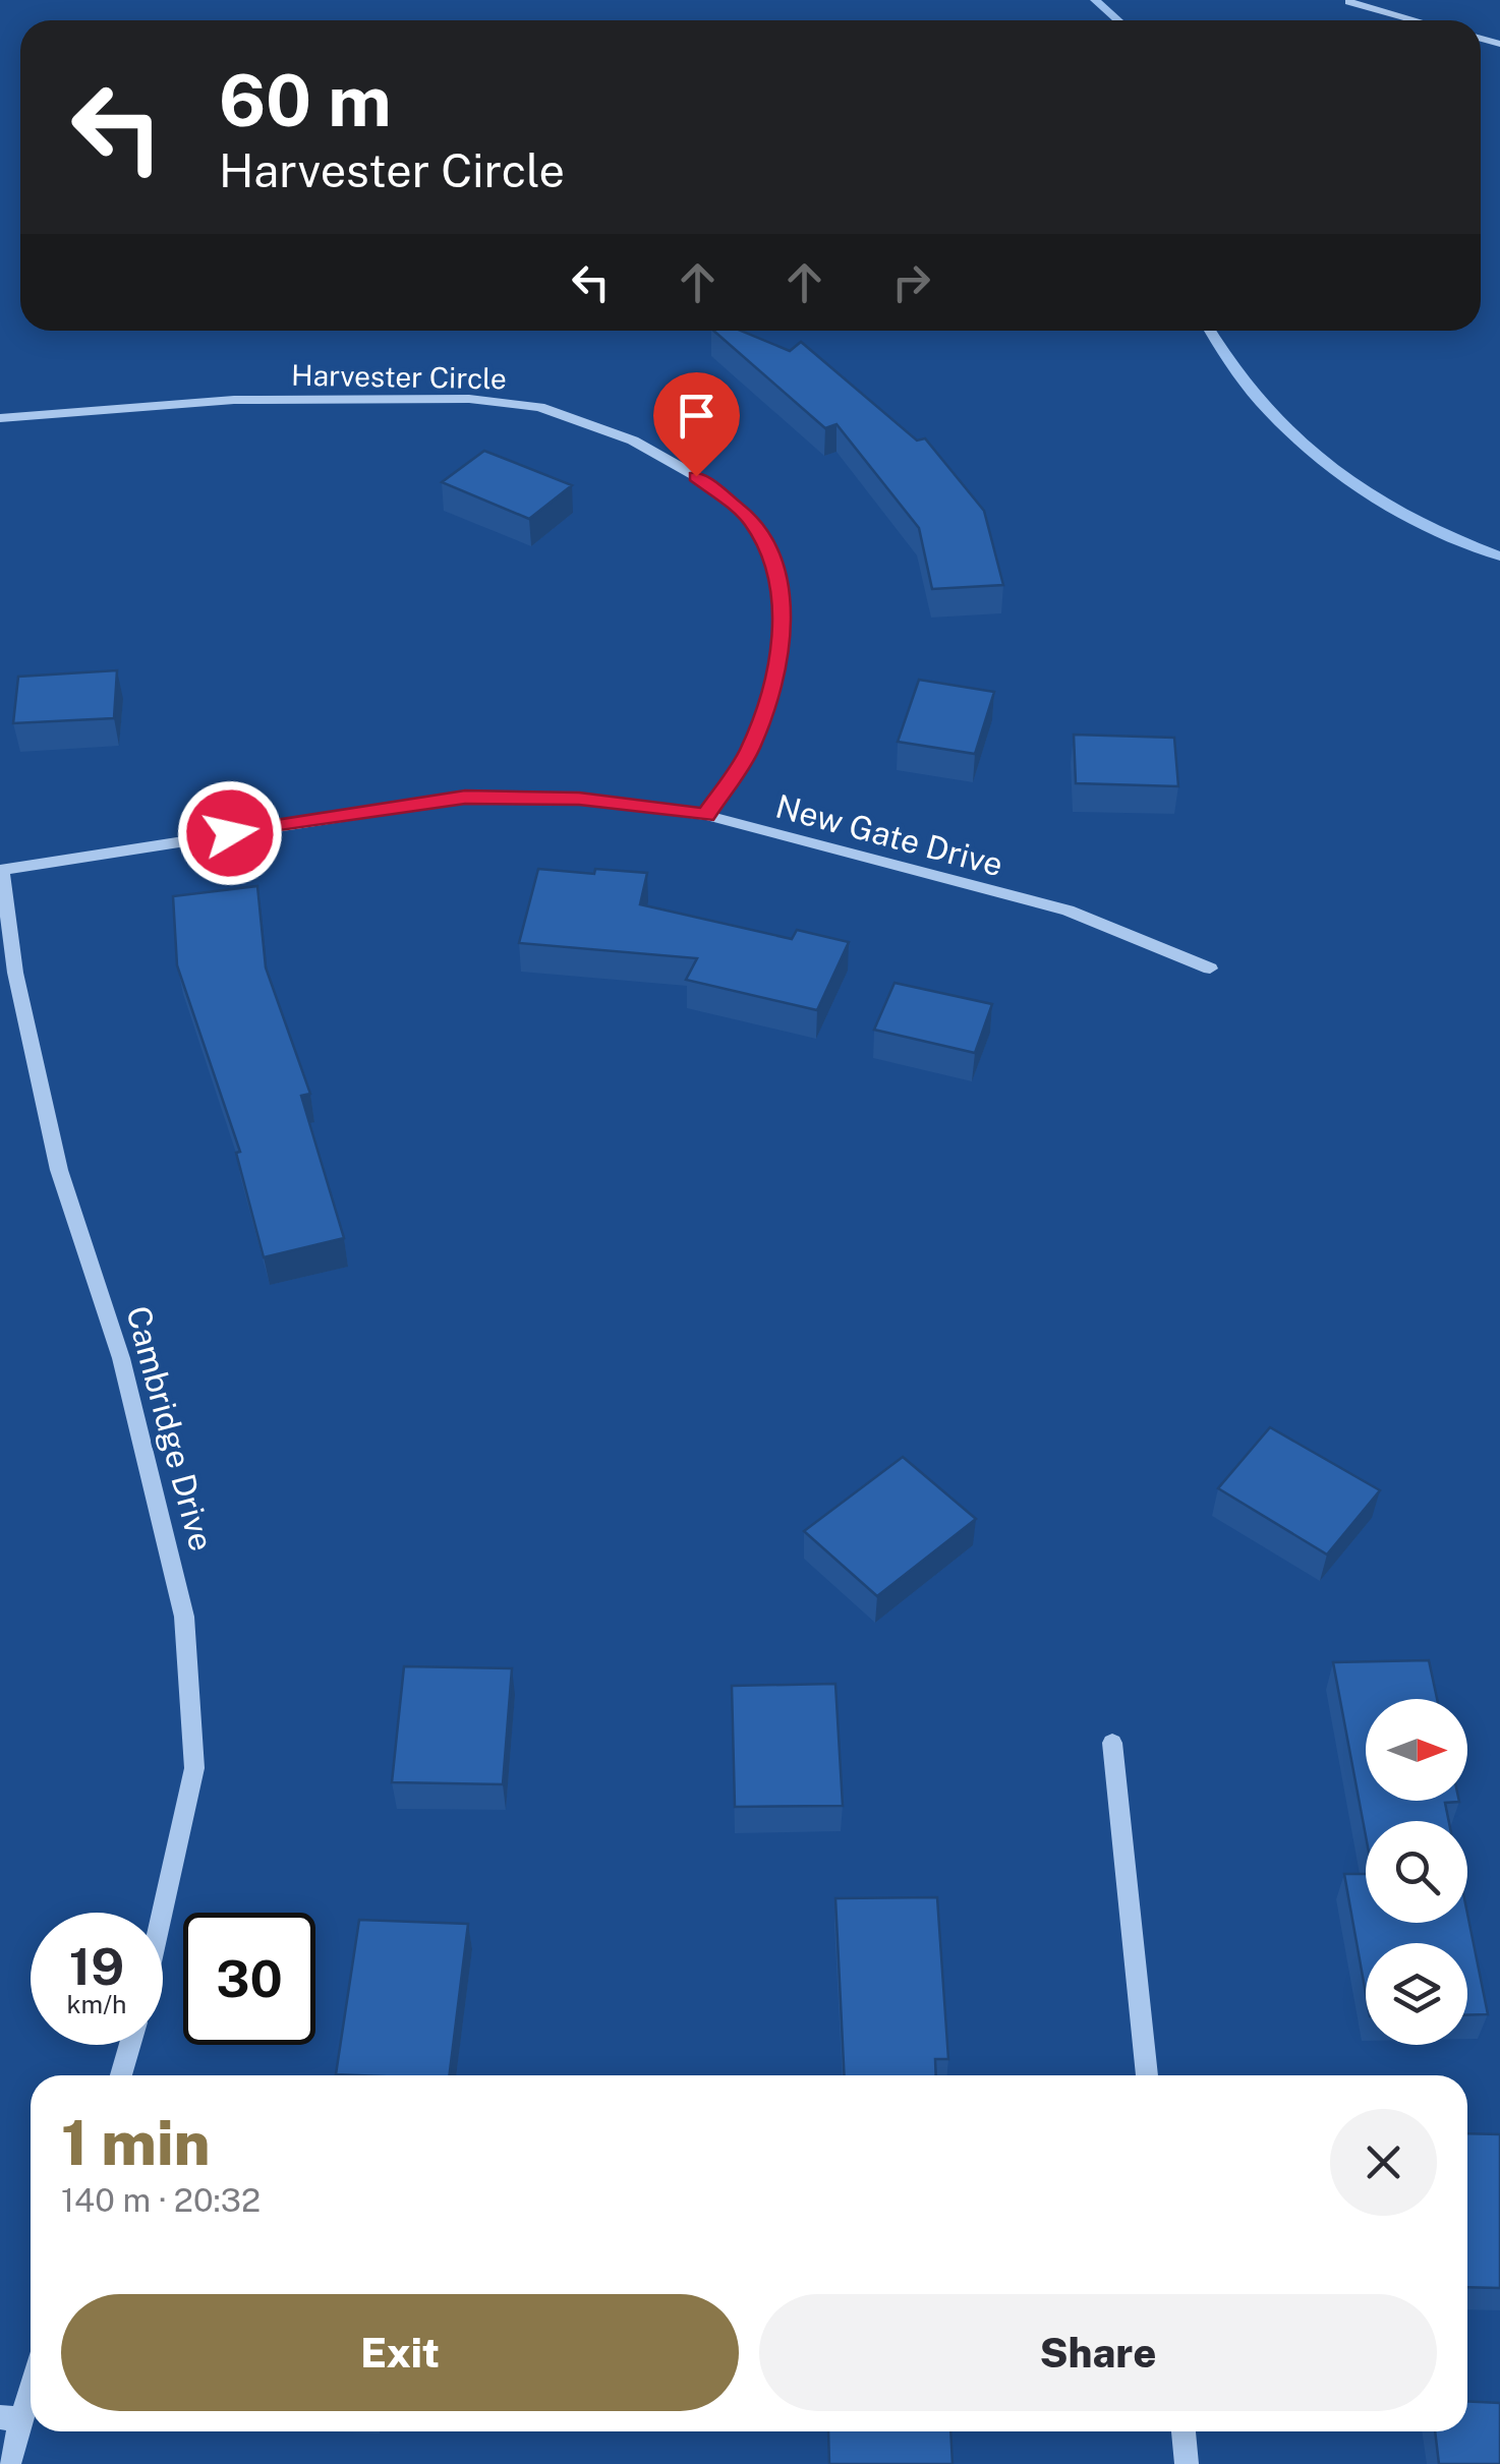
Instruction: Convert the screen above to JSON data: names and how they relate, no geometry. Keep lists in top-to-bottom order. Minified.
{"streets":{"street":["Harvester Circle","New Gate Drive","Cambridge Drive"]},"crossings":[["Harvester Circle","New Gate Drive"],["New Gate Drive","Cambridge Drive"]],"north":"right","page":{"turn":["60 m","Harvester Circle"],"speed":"19 km/h","limit":"30","heading":["1 min","140 m · 20:32"],"buttons":["Exit","Share"]}}
